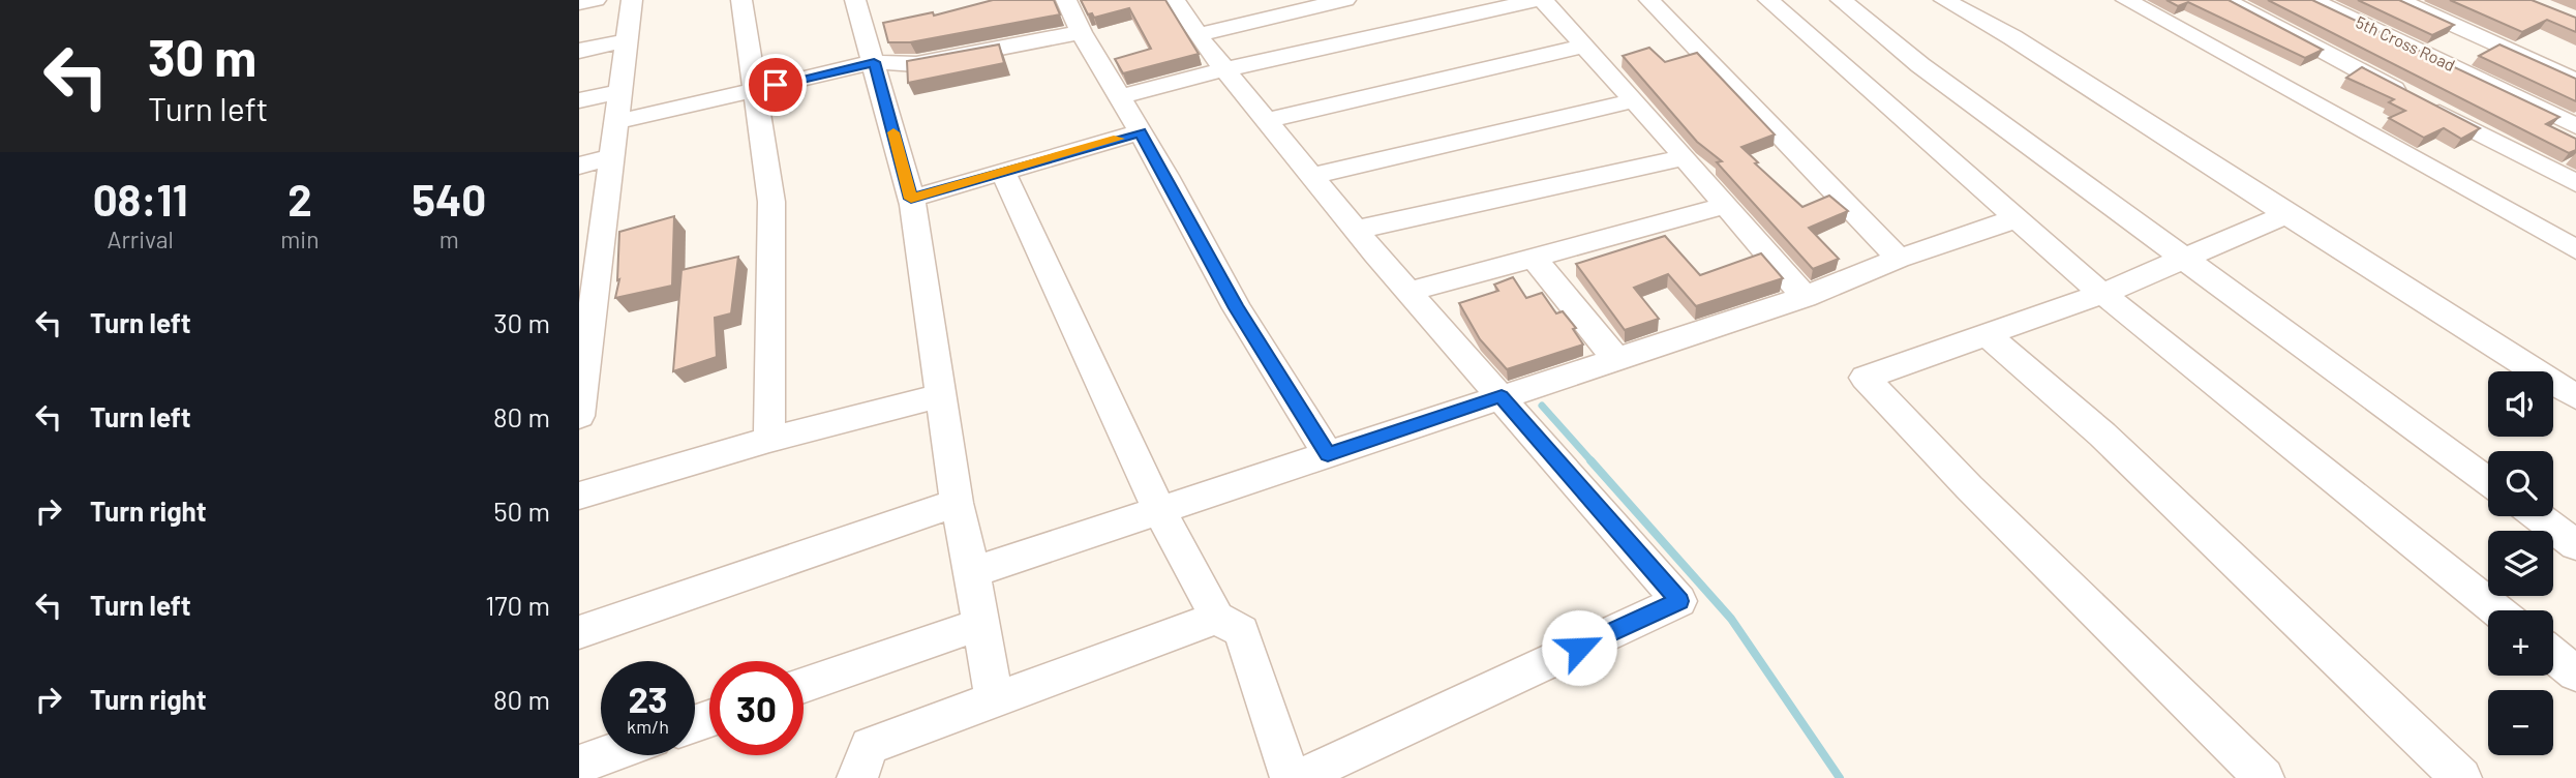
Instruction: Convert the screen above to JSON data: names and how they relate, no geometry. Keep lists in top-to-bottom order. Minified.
{"streets":{"street":["5th Cross Road"]},"page":{"turn":["30 m","Turn left"],"eta":["08:11","Arrival","2","min","540","m"],"list":[{"name":"Turn left","value":"30 m"},{"name":"Turn left","value":"80 m"},{"name":"Turn right","value":"50 m"},{"name":"Turn left","value":"170 m"},{"name":"Turn right","value":"80 m"}],"map_buttons":["+","−"],"speed":"23 km/h","limit":"30"}}
